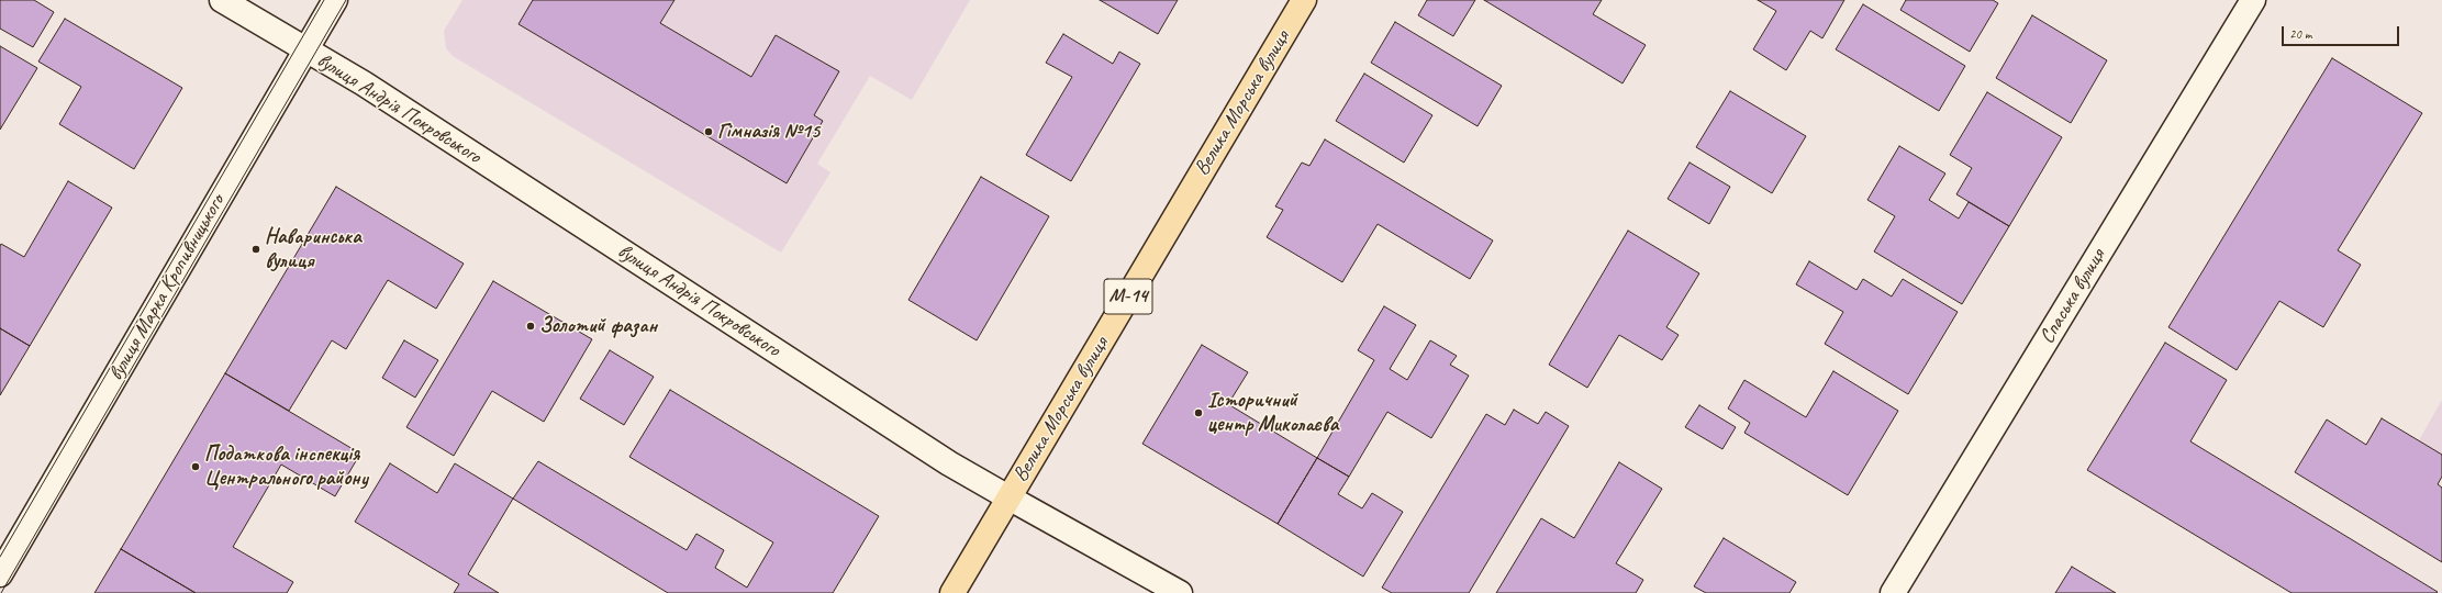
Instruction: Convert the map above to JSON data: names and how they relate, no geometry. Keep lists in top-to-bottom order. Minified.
{"streets":{"highway":["Велика Морська вулиця","М-14"],"street":["вулиця Андрія Покровського","вулиця Марка Кропивницького","Спаська вулиця"]},"crossings":[["Велика Морська вулиця","вулиця Андрія Покровського"],["вулиця Андрія Покровського","вулиця Марка Кропивницького"]],"places":["Гімназія №15","Наваринська вулиця","Золотий фазан","Історичний центр Миколаєва","Податкова інспекція Центрального району"],"scale_bar":"20 m"}
